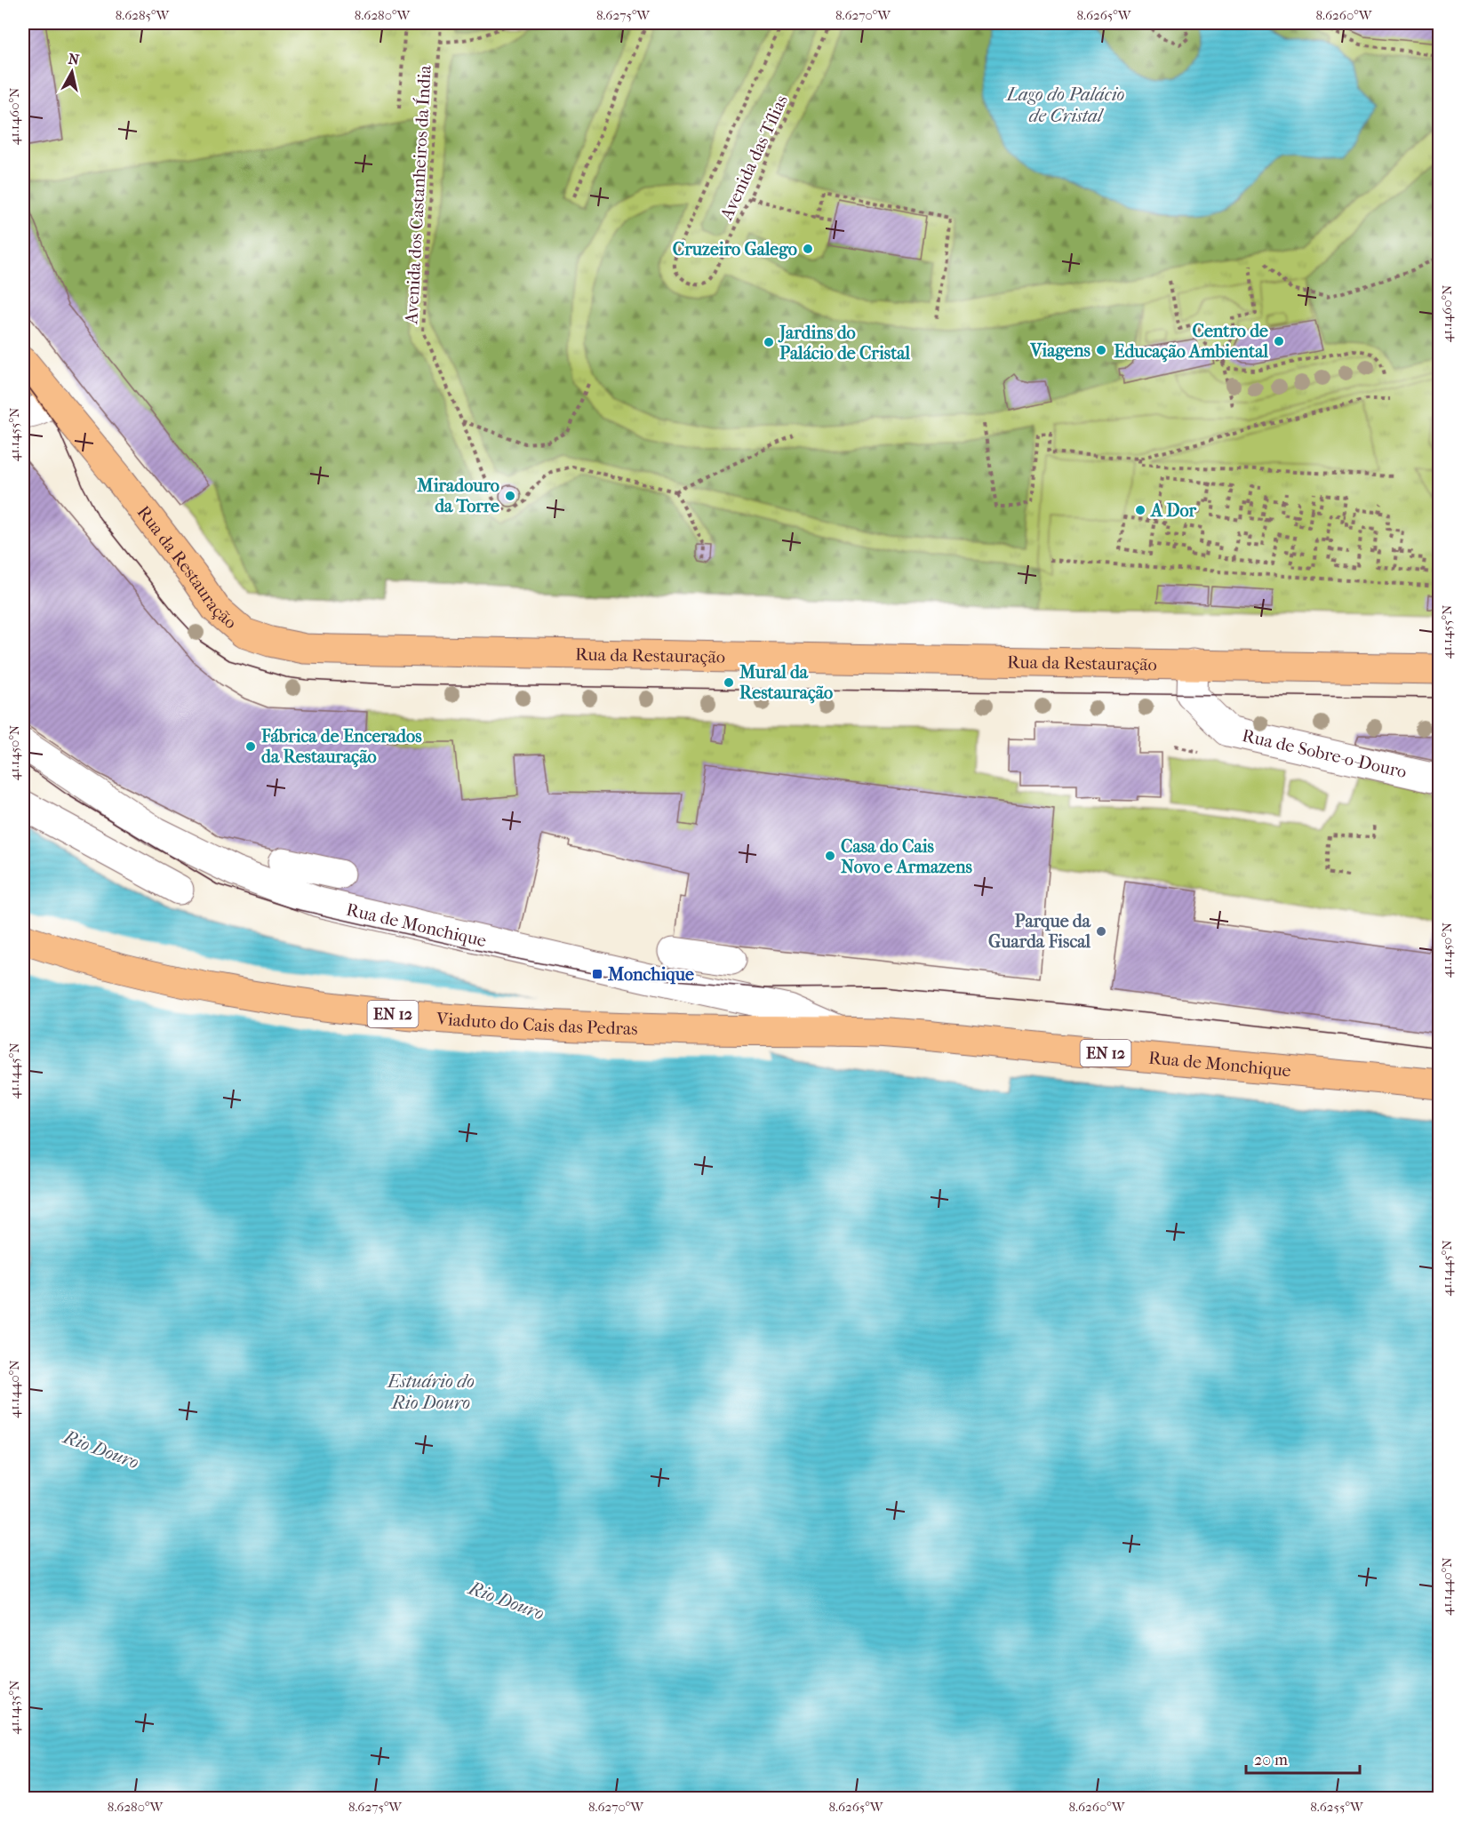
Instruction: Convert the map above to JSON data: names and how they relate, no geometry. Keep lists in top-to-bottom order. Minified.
{"streets":{"main road":["Rua da Restauração","Rua de Monchique","EN 12","Viaduto do Cais das Pedras"],"street":["Rua de Sobre-o-Douro"],"path":["Avenida das Tílias","Avenida dos Castanheiros da Índia"]},"crossings":[["Rua da Restauração","Rua de Sobre-o-Douro"],["Rua de Monchique","Viaduto do Cais das Pedras"]],"water":["Lago do Palácio de Cristal","Estuário do Rio Douro","Rio Douro"],"places":{"other":["Cruzeiro Galego","Centro de Educação Ambiental","Jardins do Palácio de Cristal","Viagens","Miradouro da Torre","A Dor","Mural da Restauração","Fábrica de Encerados da Restauração","Casa do Cais Novo e Armazens","Parque da Guarda Fiscal"],"transit":["Monchique"]},"scale_bar":"20 m","north":"top","coordinates":["8.6285°W","8.6280°W","8.6275°W","8.6270°W","8.6265°W","8.6260°W","41.1460°N","41.1455°N","41.1450°N","41.1445°N","41.1440°N","41.1435°N","8.6255°W"]}
